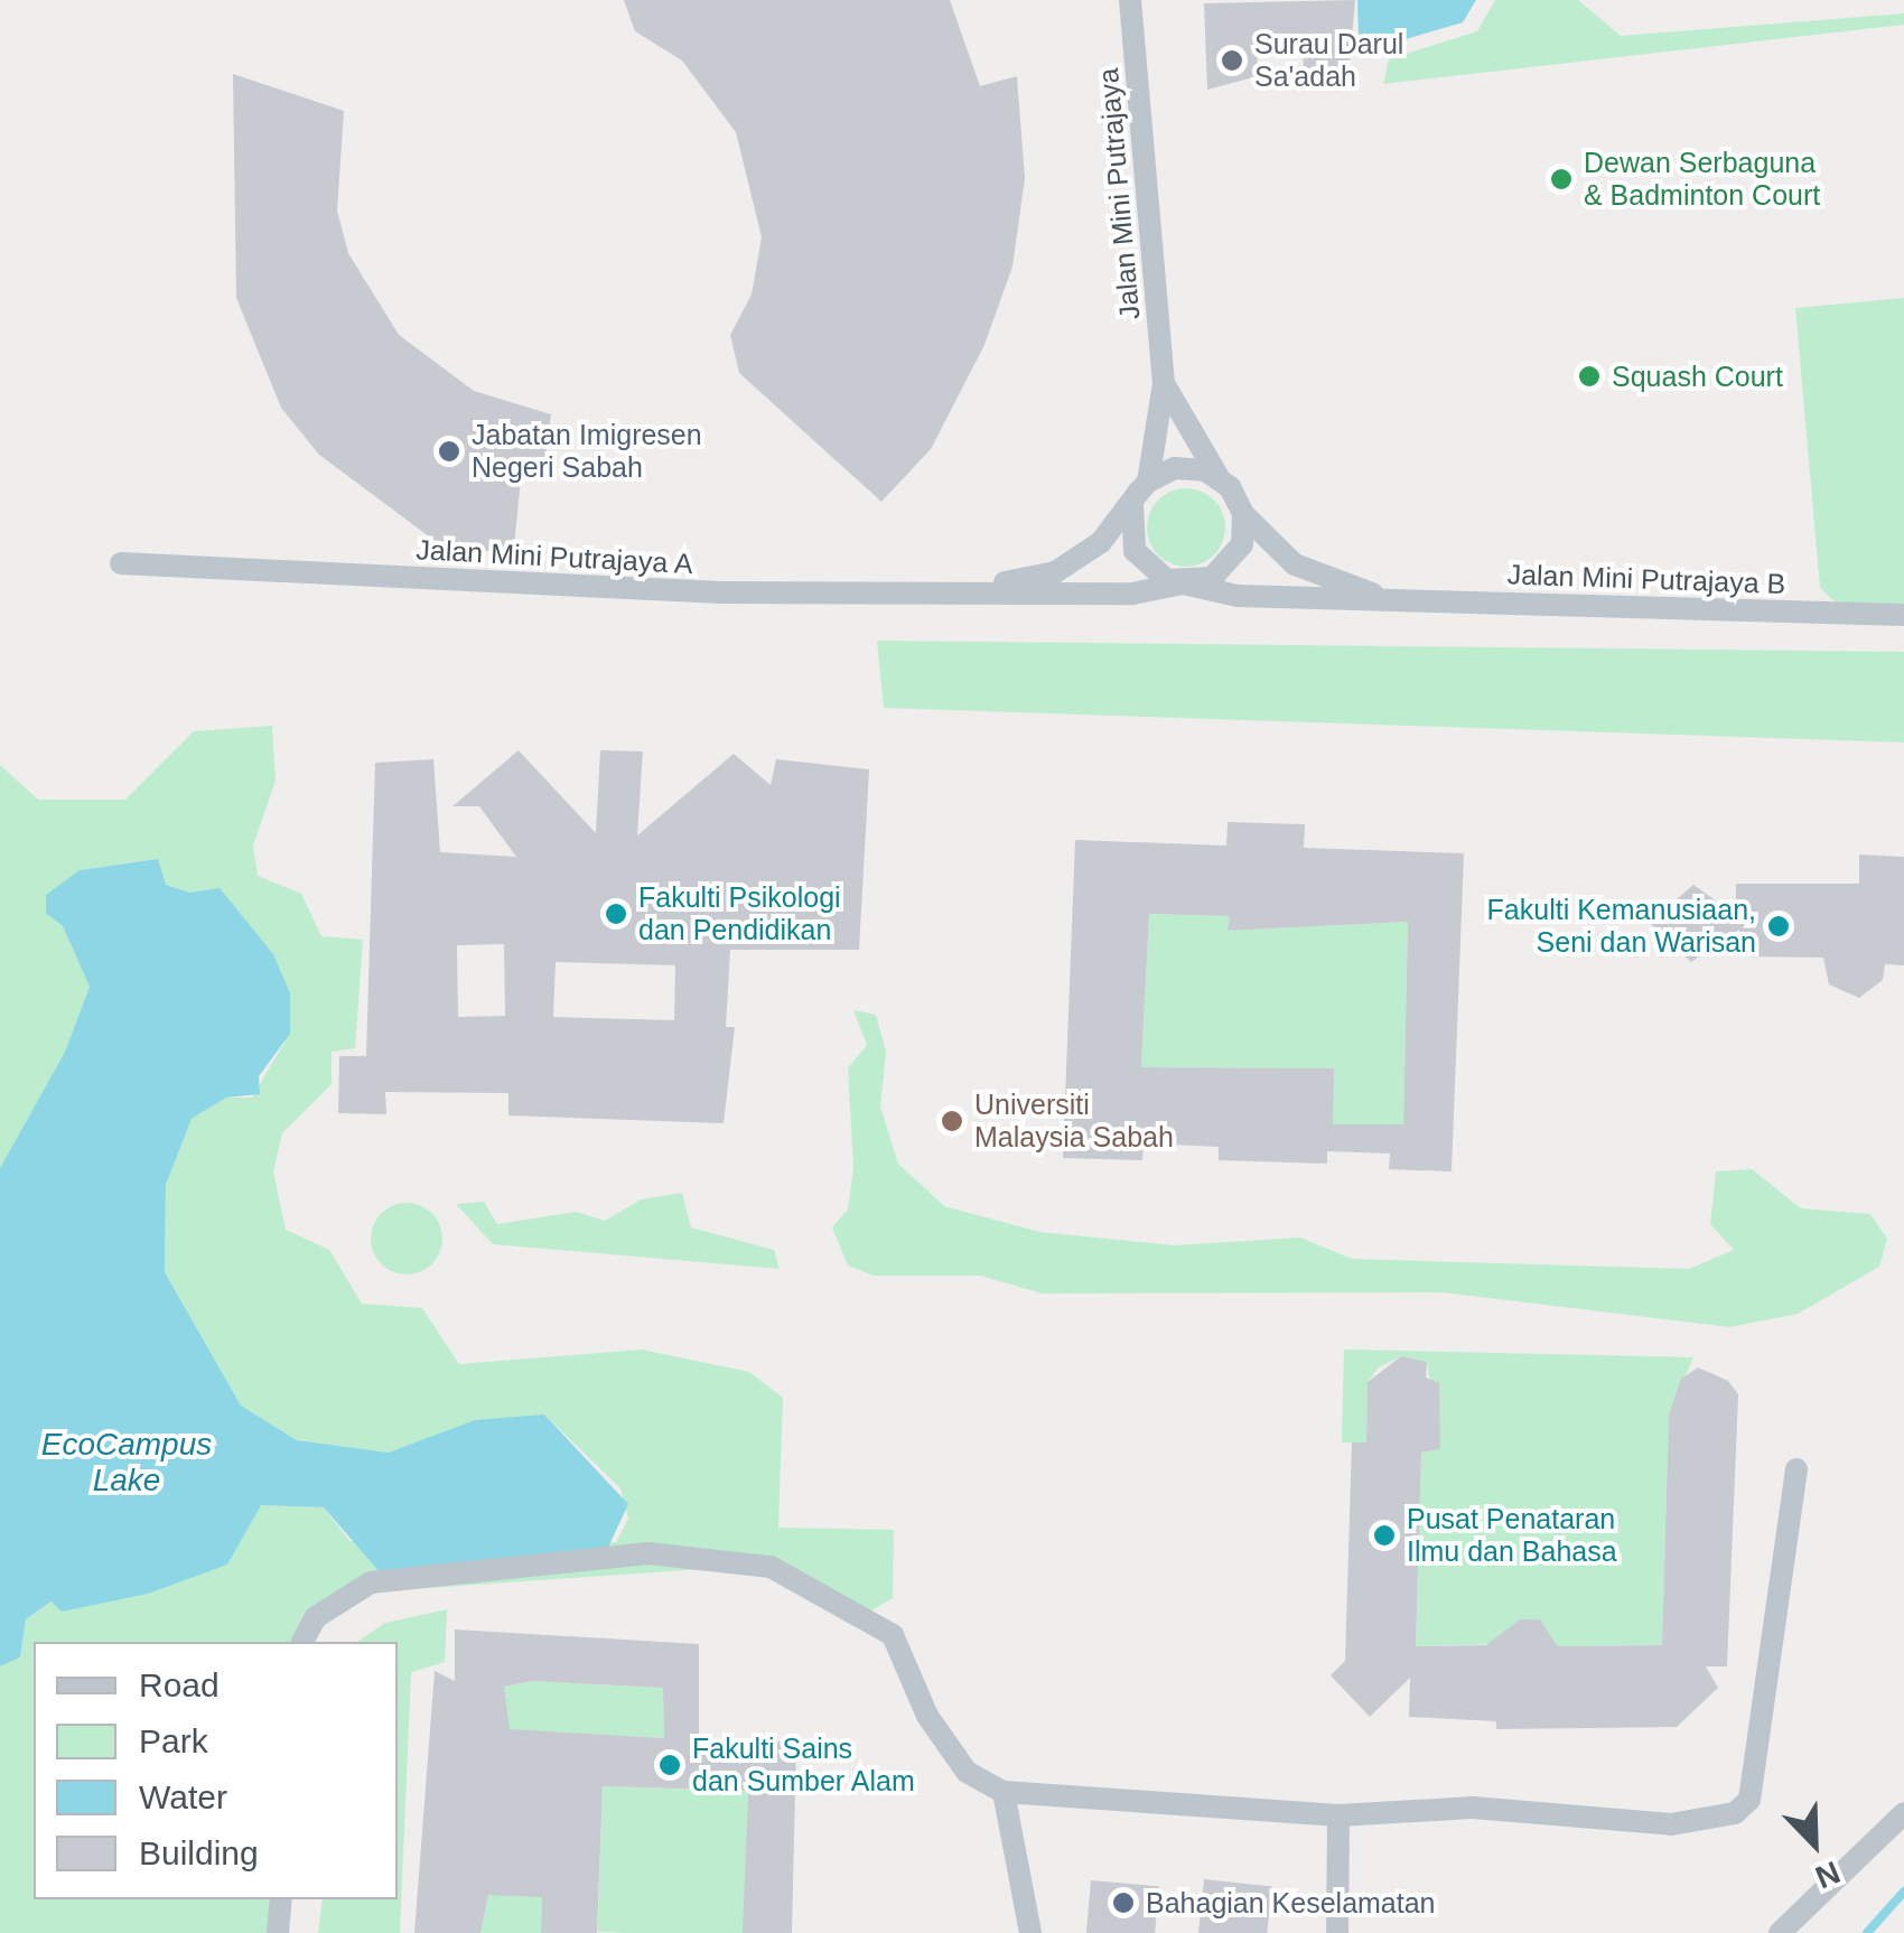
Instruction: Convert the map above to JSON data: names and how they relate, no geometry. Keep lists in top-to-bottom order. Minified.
{"streets":{"street":["Jalan Mini Putrajaya","Jalan Mini Putrajaya A","Jalan Mini Putrajaya B"]},"water":["EcoCampus Lake"],"places":["Surau Darul Sa'adah","Dewan Serbaguna & Badminton Court","Squash Court","Jabatan Imigresen Negeri Sabah","Fakulti Psikologi dan Pendidikan","Fakulti Kemanusiaan, Seni dan Warisan","Universiti Malaysia Sabah","Pusat Penataran Ilmu dan Bahasa","Fakulti Sains dan Sumber Alam","Bahagian Keselamatan"],"legend":["Road","Park","Water","Building"],"north":"bottom right"}
